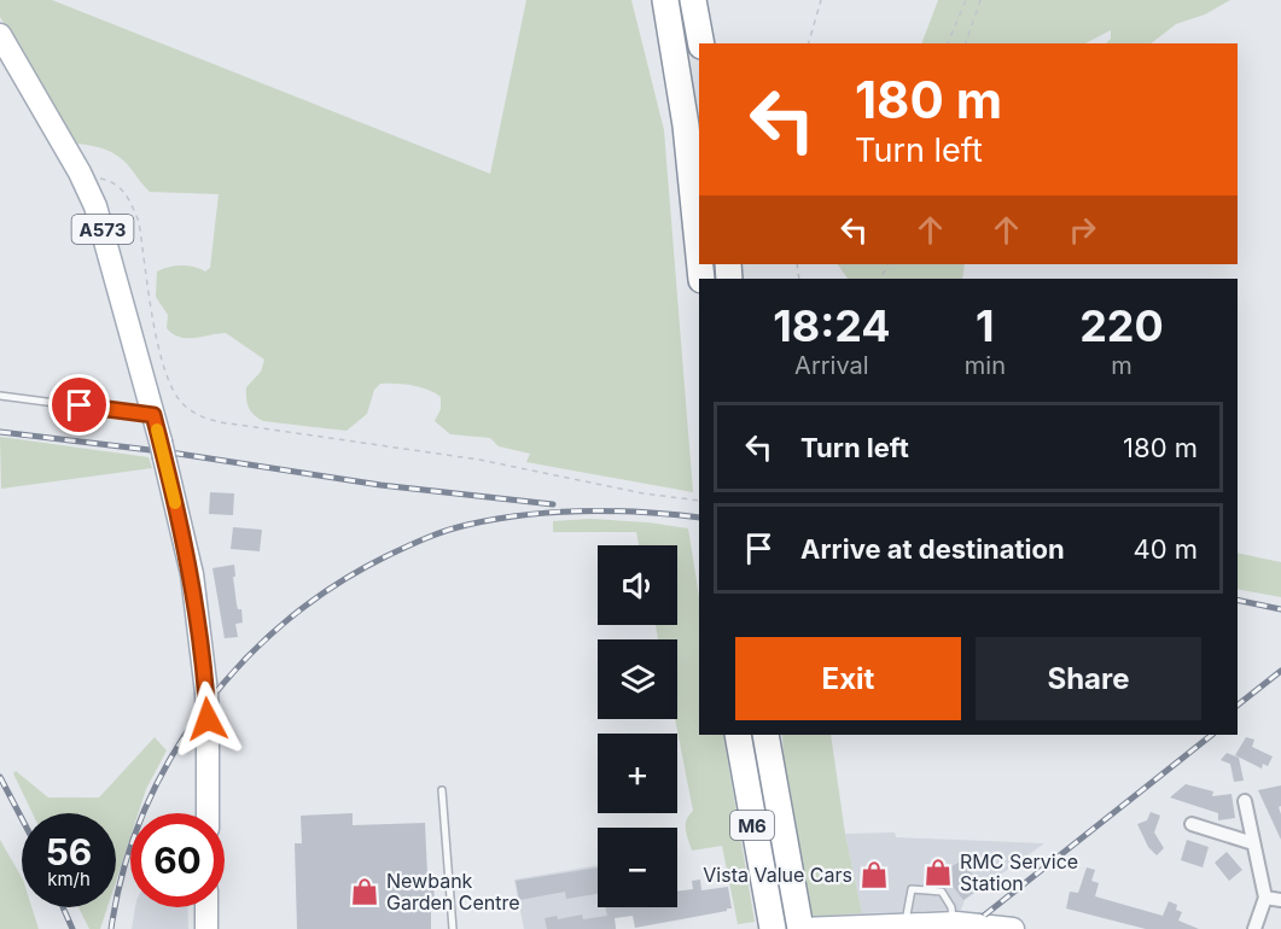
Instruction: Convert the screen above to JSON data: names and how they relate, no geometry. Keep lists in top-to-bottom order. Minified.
{"streets":{"highway":["M6"],"main road":["A573"]},"places":{"shop":["RMC Service Station","Vista Value Cars","Newbank Garden Centre"]},"page":{"turn":["180 m","Turn left"],"eta":["18:24","Arrival","1","min","220","m"],"list":[{"name":"Turn left","value":"180 m"},{"name":"Arrive at destination","value":"40 m"}],"map_buttons":["+","−"],"buttons":["Exit","Share"],"speed":"56 km/h","limit":"60"}}
